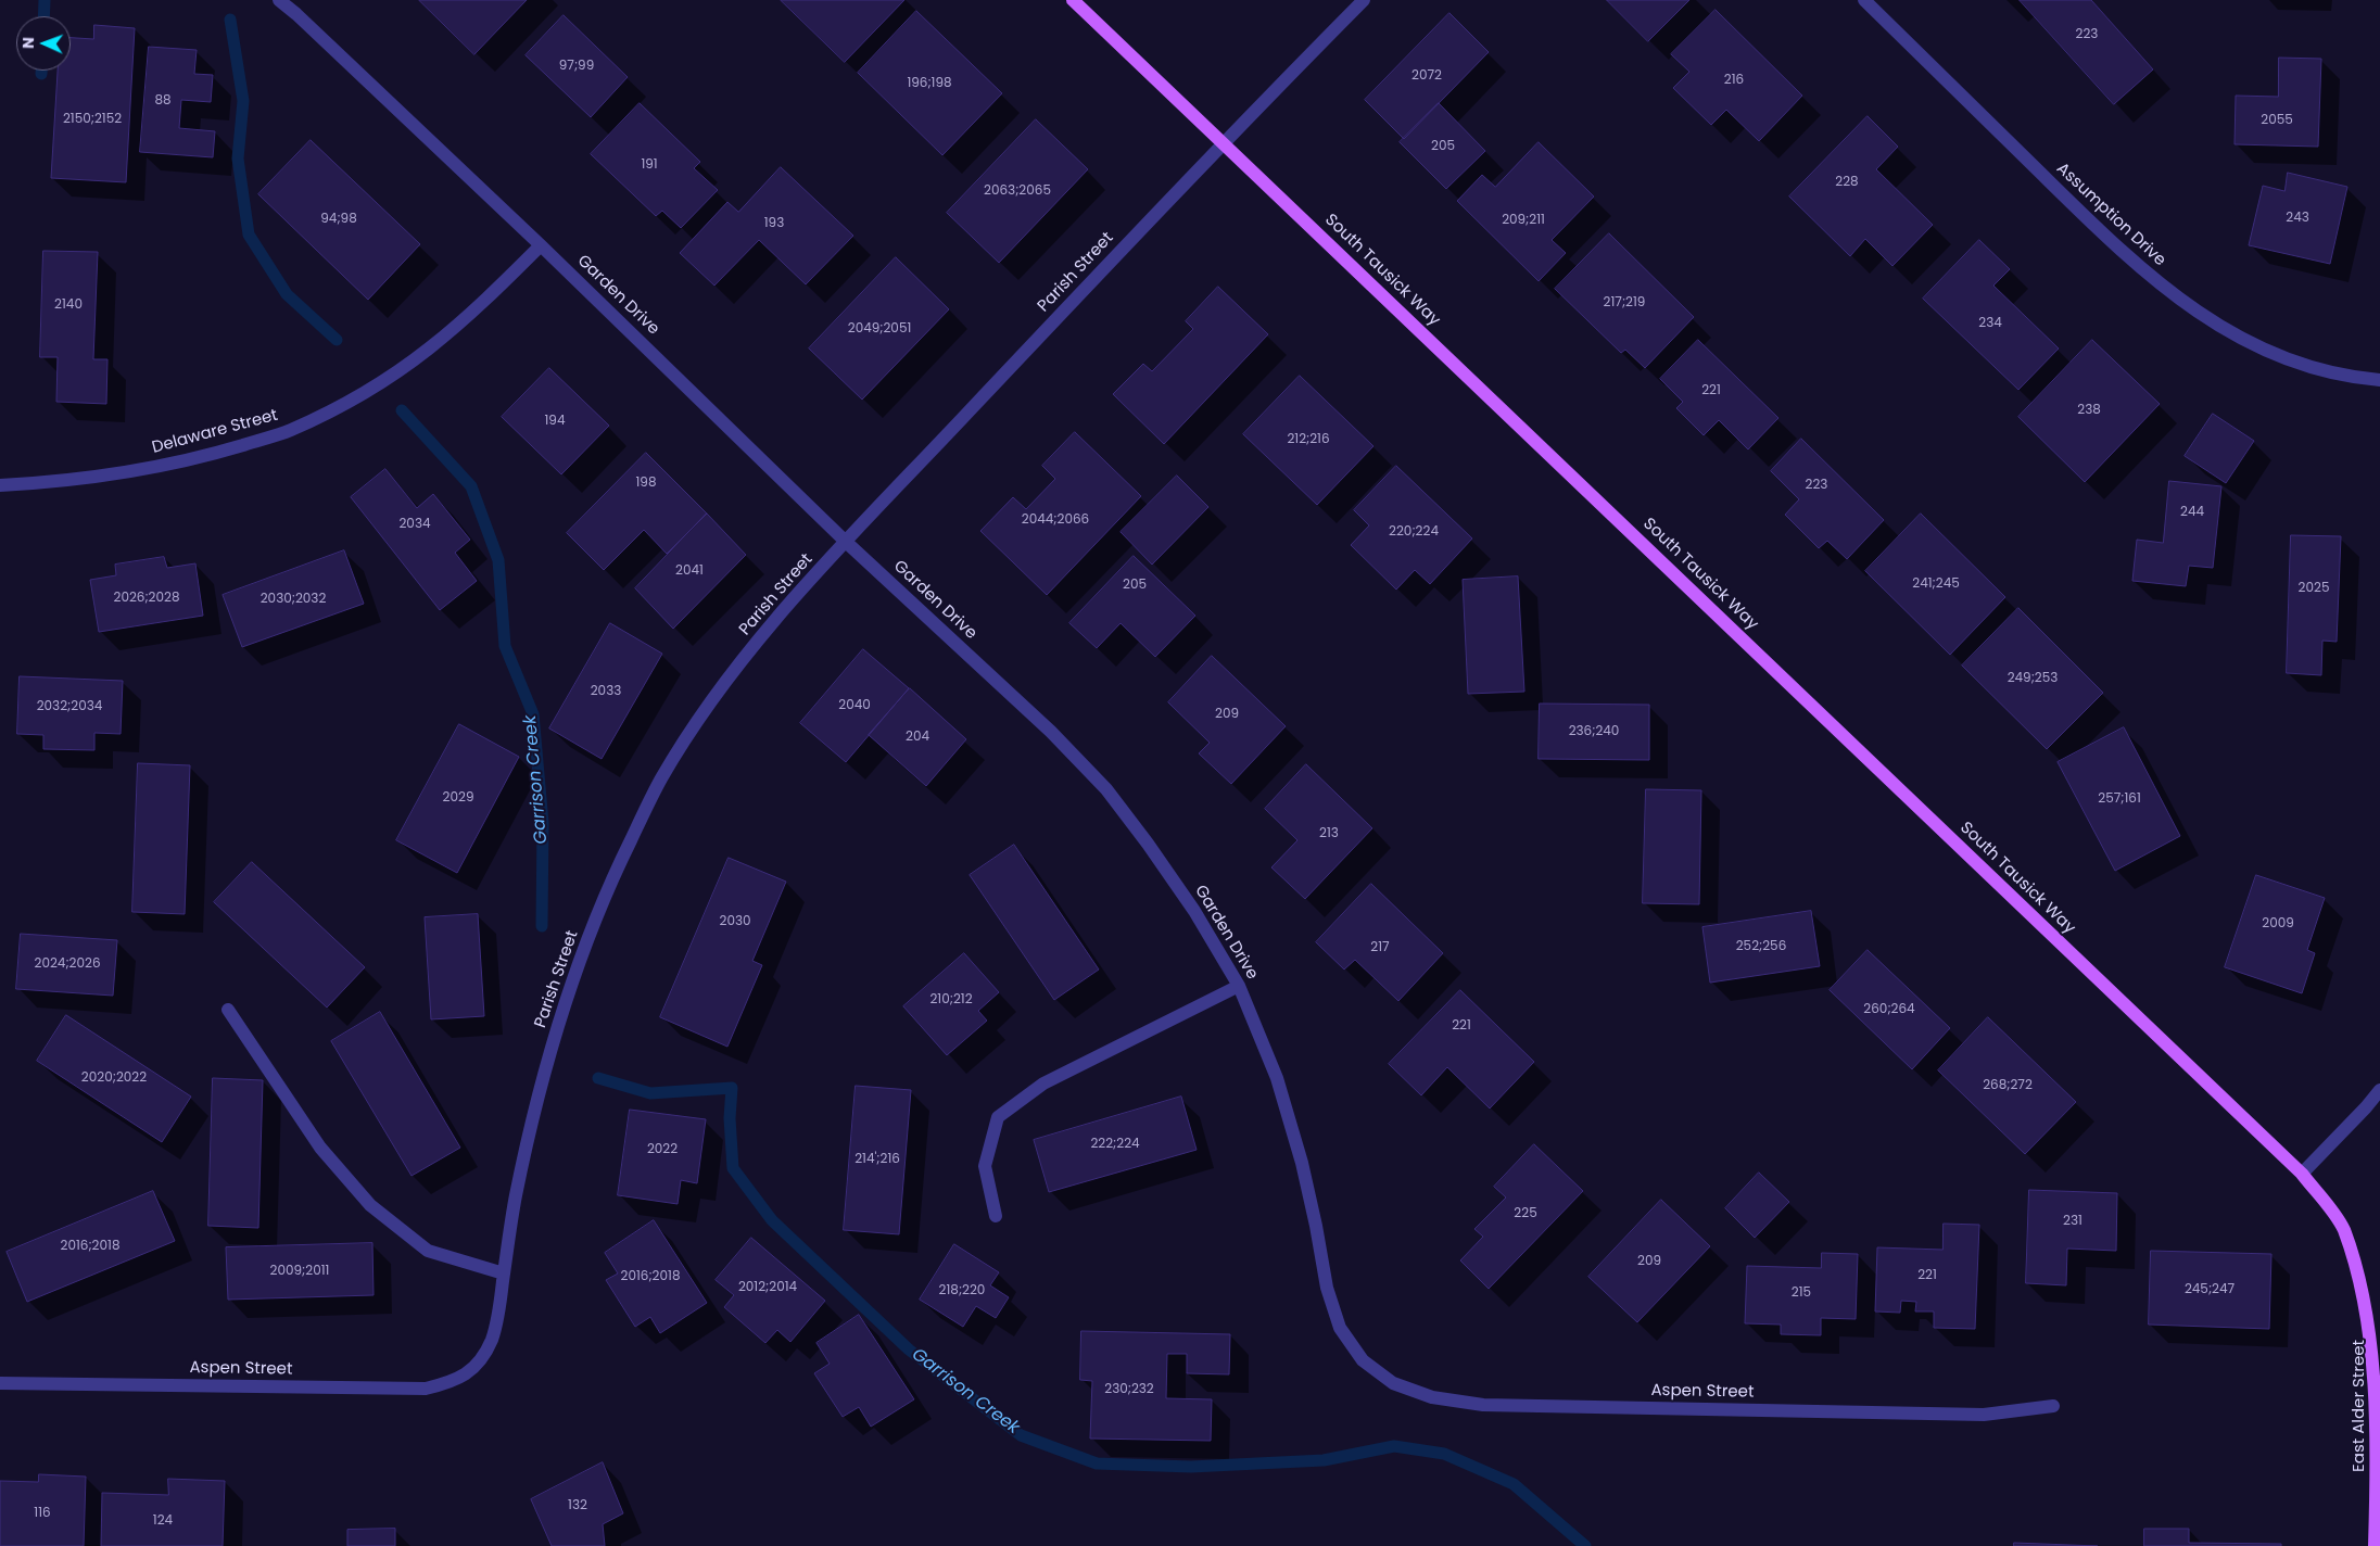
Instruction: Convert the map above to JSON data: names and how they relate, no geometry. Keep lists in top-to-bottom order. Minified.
{"streets":{"main road":["South Tausick Way","East Alder Street"],"street":["Assumption Drive","Parish Street","Garden Drive","Delaware Street","Aspen Street"]},"crossings":[["South Tausick Way","Parish Street"],["South Tausick Way","East Alder Street"],["Parish Street","Garden Drive"],["Parish Street","Aspen Street"],["Garden Drive","Delaware Street"],["Garden Drive","Aspen Street"]],"water":["Garrison Creek"],"house_numbers":["223","97;99","2072","216","196;198","88","2150;2152","2055","205","191","228","2063;2065","243","94;98","209;211","193","217;219","2140","234","2049;2051","221","238","194","212;216","198","223","244","2044;2066","2034","220;224","2041","241;245","205","2025","2026;2028","2030;2032","249;253","2033","2040","2032;2034","209","236;240","204","2029","257;161","213","2030","2009","252;256","217","2024;2026","210;212","260;264","221","2020;2022","268;272","222;224","2022","214';216","225","231","2016;2018","209","2009;2011","221","2016;2018","2012;2014","245;247","218;220","215","230;232","132","116","124"],"north":"left"}
